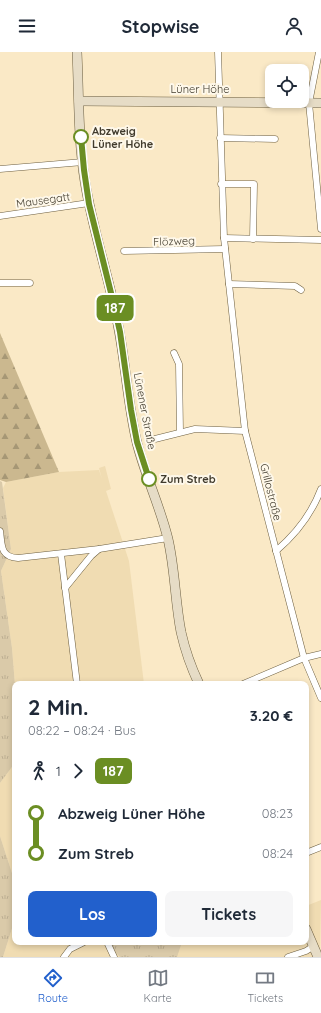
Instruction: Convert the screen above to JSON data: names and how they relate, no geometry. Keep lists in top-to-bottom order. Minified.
{"streets":{"main road":["Lüner Höhe","Lünener Straße"],"street":["Mausegatt","Flözweg","Grillostraße"]},"crossings":[["Lüner Höhe","Lünener Straße"],["Lüner Höhe","Grillostraße"],["Mausegatt","Lünener Straße"],["Flözweg","Grillostraße"]],"places":["Abzweig Lüner Höhe","Zum Streb"],"lines":["bus line 187"],"page":{"header":"Stopwise","on_map":"187","heading":["2 Min.","08:22 – 08:24 · Bus","3.20 €"],"legs":["1","187"],"list":[{"name":"Abzweig Lüner Höhe","value":"08:23"},{"name":"Zum Streb","value":"08:24"}],"buttons":["Los","Tickets"],"tabs":["Route","Karte","Tickets"]}}
